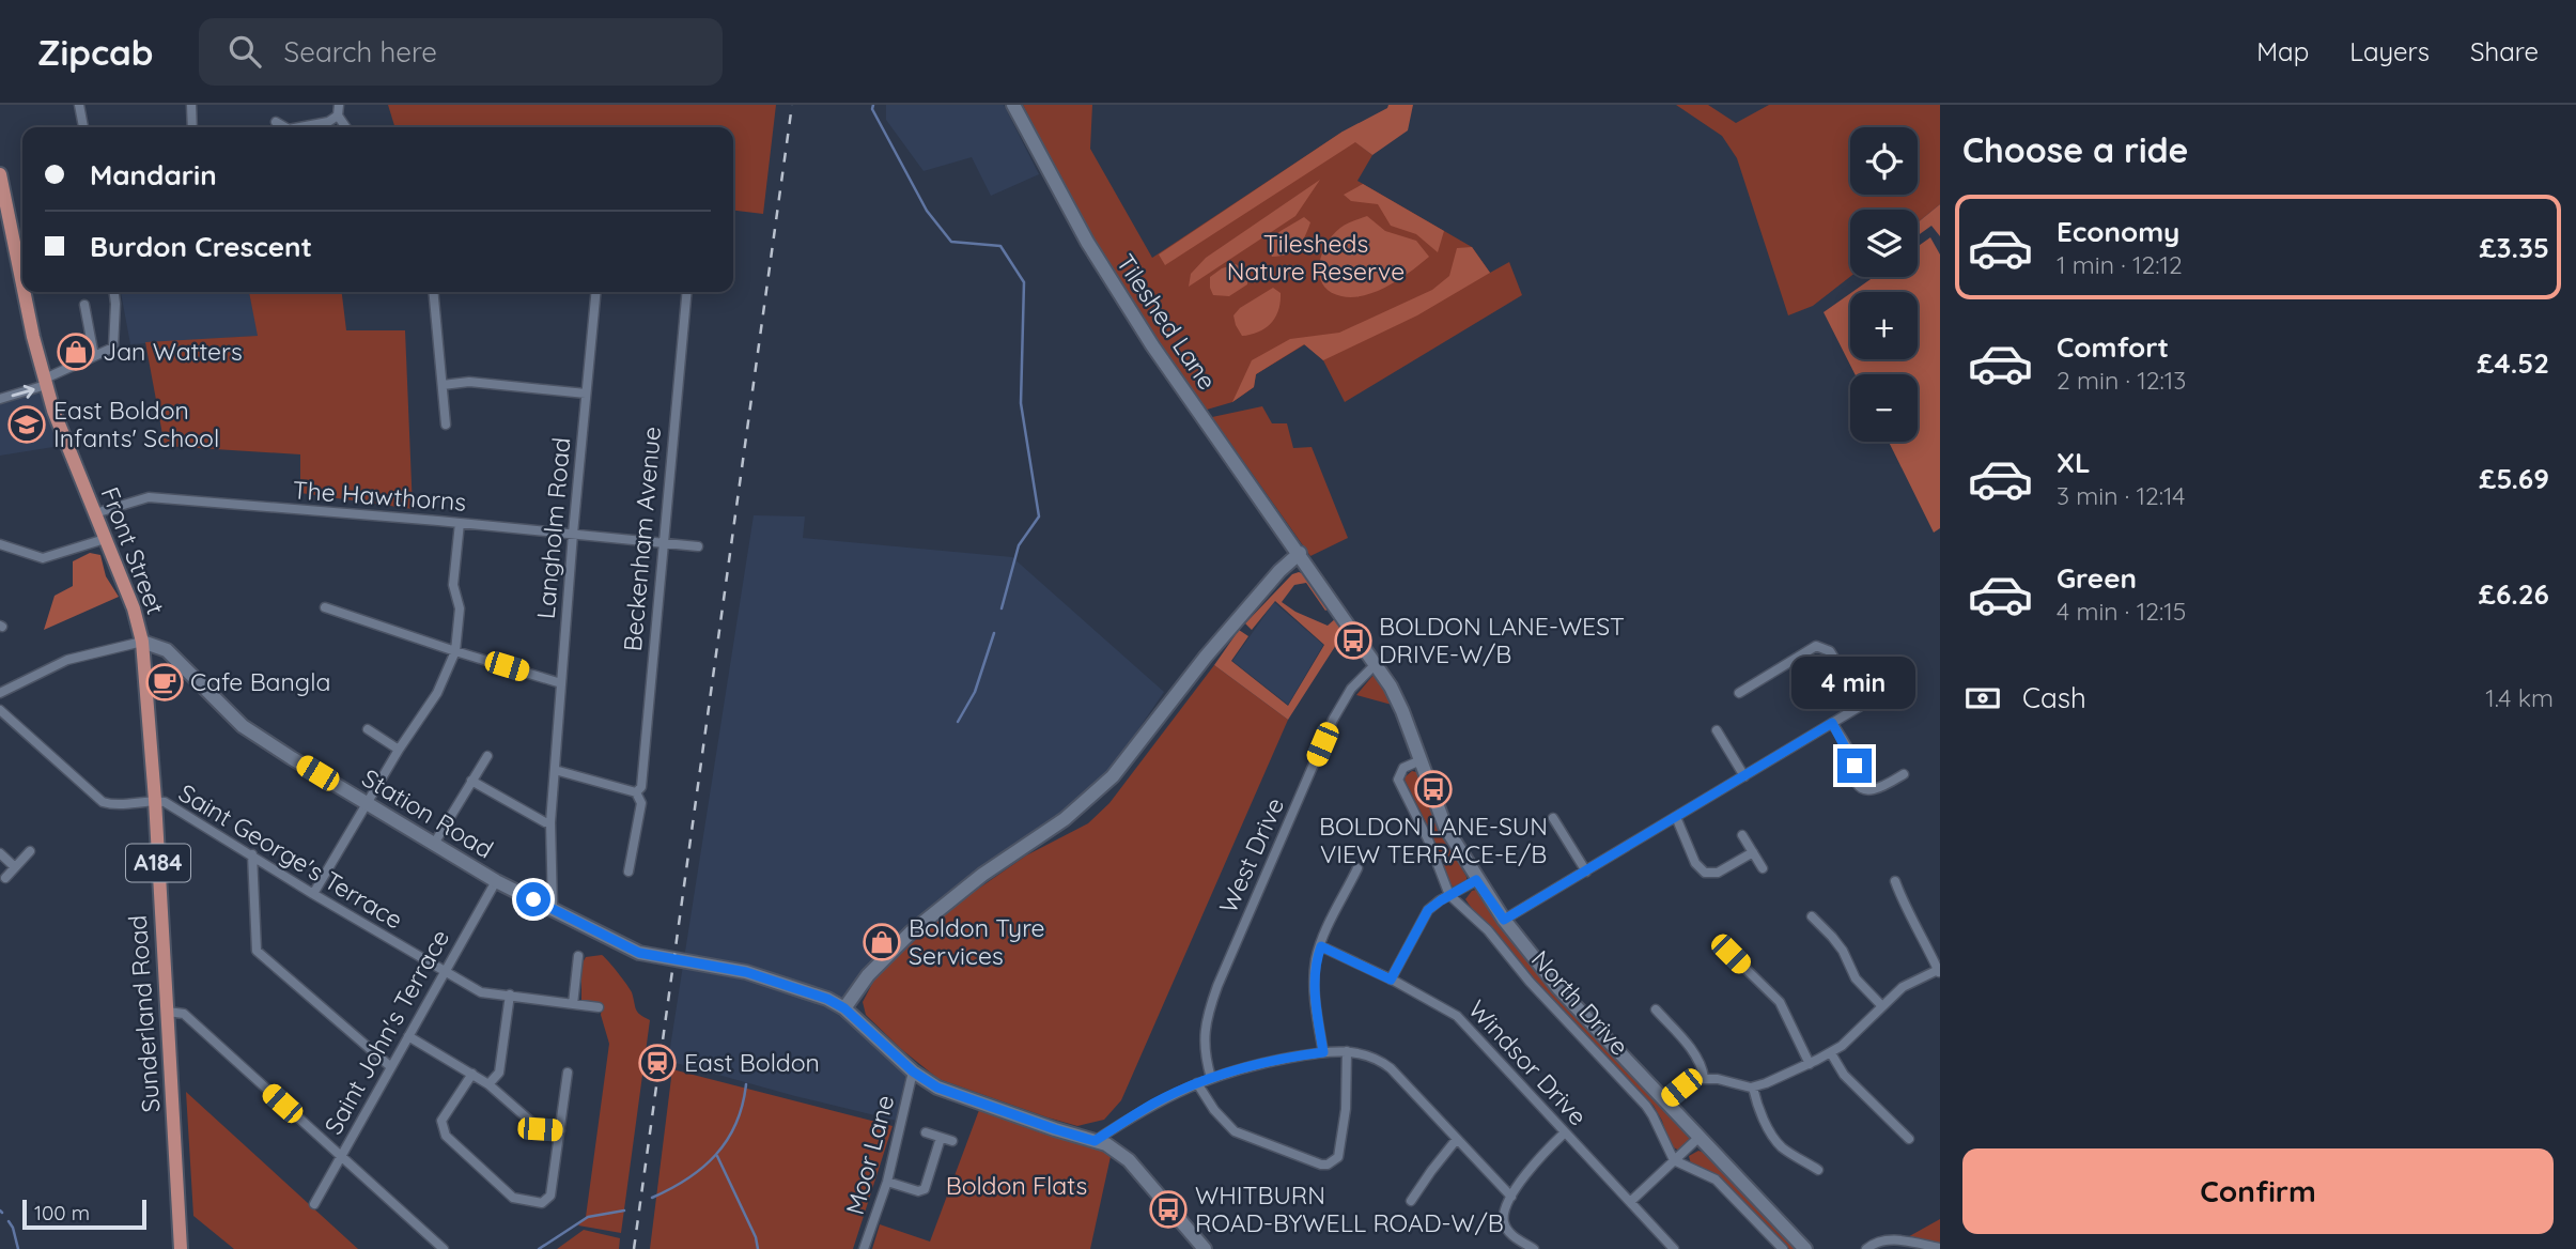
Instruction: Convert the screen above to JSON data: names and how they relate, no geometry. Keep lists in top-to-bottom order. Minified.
{"streets":{"main road":["Front Street","A184","Sunderland Road"],"street":["Tileshed Lane","The Hawthorns","Langholm Road","Beckenham Avenue","Station Road","West Drive","Saint George's Terrace","North Drive","Saint John's Terrace","Windsor Drive","Moor Lane"]},"crossings":[["Tileshed Lane","West Drive"],["Tileshed Lane","North Drive"],["The Hawthorns","Langholm Road"],["The Hawthorns","Beckenham Avenue"],["The Hawthorns","Front Street"],["Langholm Road","Station Road"],["Front Street","Station Road"],["Front Street","Sunderland Road"],["Station Road","Sunderland Road"],["Station Road","Saint John's Terrace"],["Station Road","Moor Lane"],["Saint George's Terrace","Sunderland Road"],["Saint George's Terrace","Saint John's Terrace"]],"parks":["Tilesheds Nature Reserve","Boldon Flats"],"places":{"shop":["Jan Watters","Boldon Tyre Services"],"school or university":["East Boldon Infants' School"],"bus stop":["BOLDON LANE-WEST DRIVE-W/B","BOLDON LANE-SUN VIEW TERRACE-E/B","WHITBURN ROAD-BYWELL ROAD-W/B"],"cafe":["Cafe Bangla"],"station":["East Boldon"]},"scale_bar":"100 m","page":{"header":"Zipcab","search":"Search here","nav":["Map","Layers","Share"],"heading":"Choose a ride","map_buttons":["+","−"],"banner":["Mandarin","Burdon Crescent"],"list":[{"name":"Economy","note":"1 min · 12:12","value":"£3.35"},{"name":"Comfort","note":"2 min · 12:13","value":"£4.52"},{"name":"XL","note":"3 min · 12:14","value":"£5.69"},{"name":"Green","note":"4 min · 12:15","value":"£6.26"}],"bubble":"4 min","pay":["Cash","1.4 km"],"buttons":"Confirm","scale":"100 m"}}
